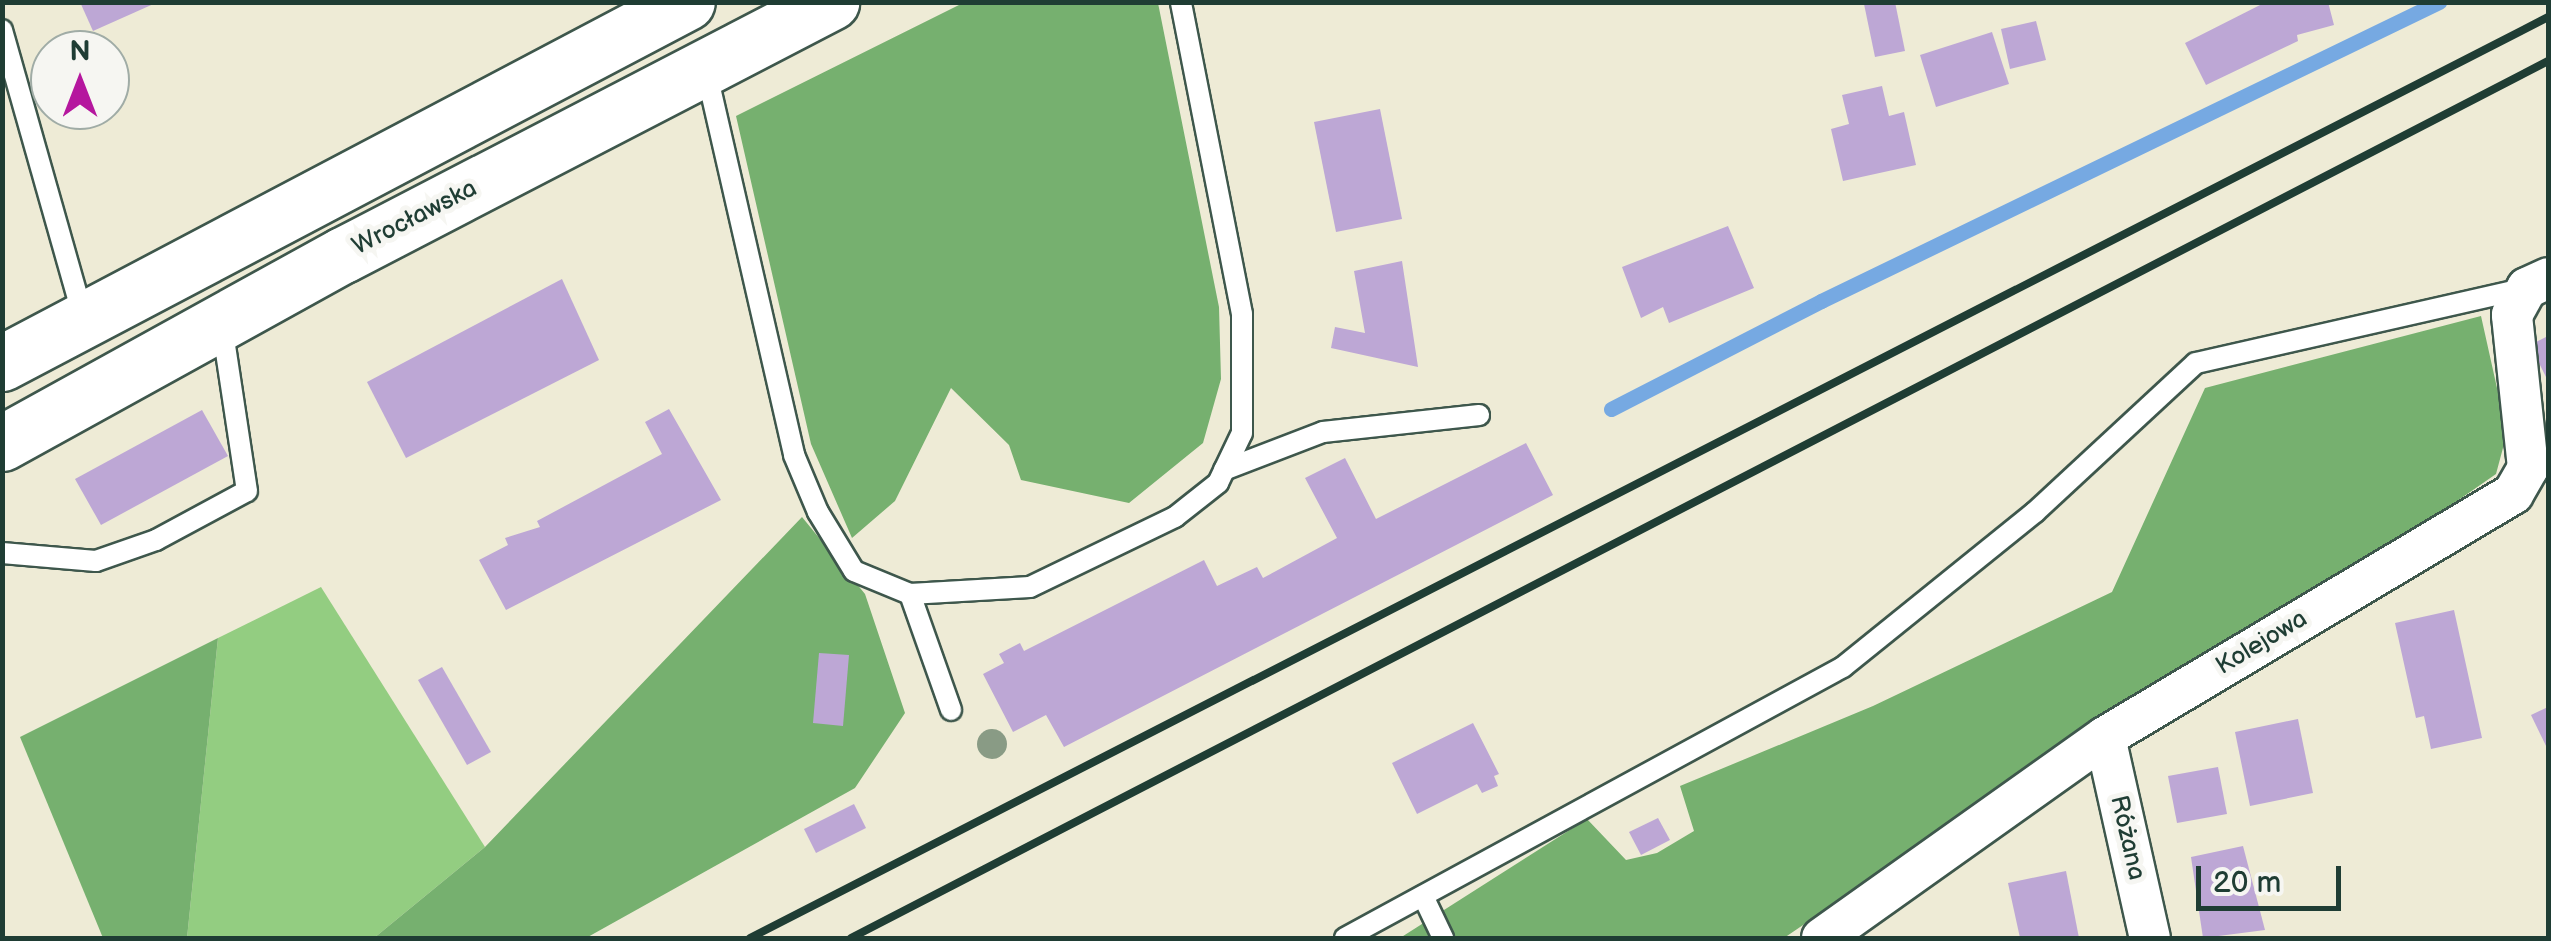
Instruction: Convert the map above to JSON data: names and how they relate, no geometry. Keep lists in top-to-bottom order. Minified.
{"streets":{"main road":["Wrocławska"],"street":["Kolejowa","Różana"]},"crossings":[["Kolejowa","Różana"]],"scale_bar":"20 m","north":"top"}
